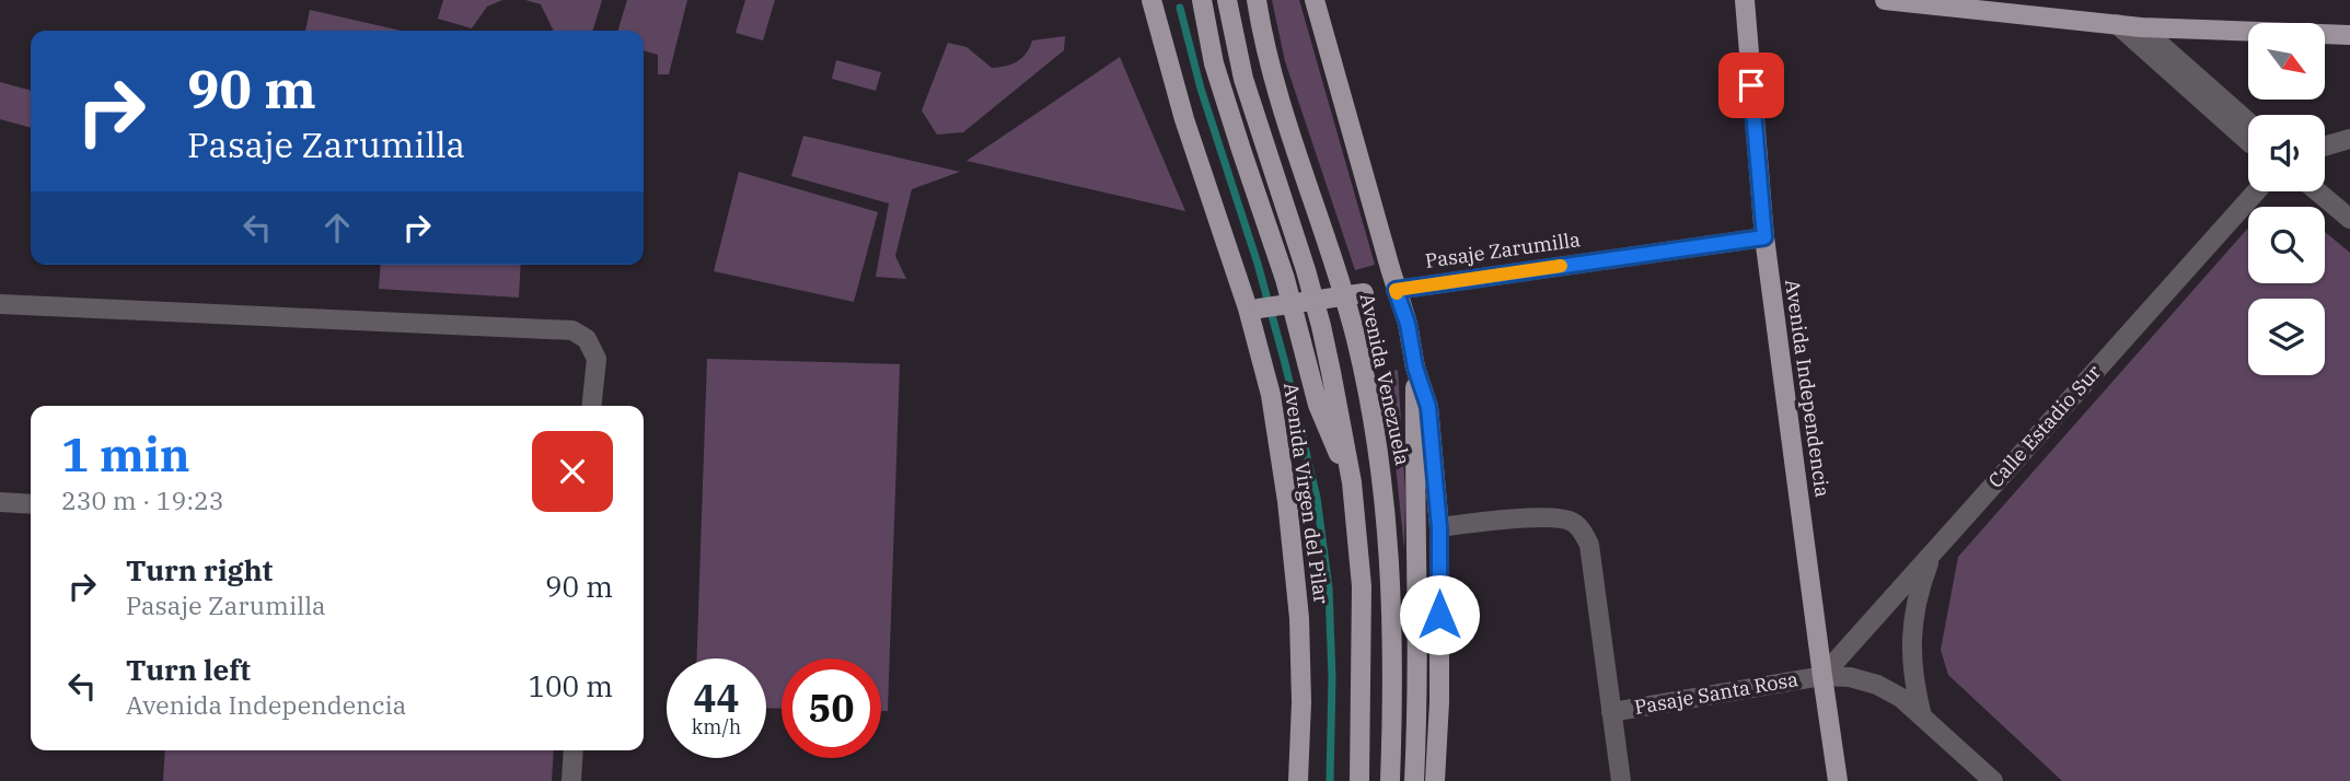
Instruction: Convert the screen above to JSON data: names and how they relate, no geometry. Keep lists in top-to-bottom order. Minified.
{"streets":{"main road":["Pasaje Zarumilla","Avenida Venezuela","Avenida Independencia","Avenida Virgen del Pilar"],"street":["Calle Estadio Sur","Pasaje Santa Rosa"]},"crossings":[["Pasaje Zarumilla","Avenida Venezuela"],["Pasaje Zarumilla","Avenida Independencia"],["Pasaje Zarumilla","Avenida Virgen del Pilar"],["Avenida Venezuela","Pasaje Santa Rosa"],["Avenida Independencia","Calle Estadio Sur"],["Avenida Independencia","Pasaje Santa Rosa"],["Calle Estadio Sur","Pasaje Santa Rosa"]],"north":"bottom right","page":{"turn":["90 m","Pasaje Zarumilla"],"heading":["1 min","230 m · 19:23"],"list":[{"name":"Turn right","note":"Pasaje Zarumilla","value":"90 m"},{"name":"Turn left","note":"Avenida Independencia","value":"100 m"}],"speed":"44 km/h","limit":"50"}}
